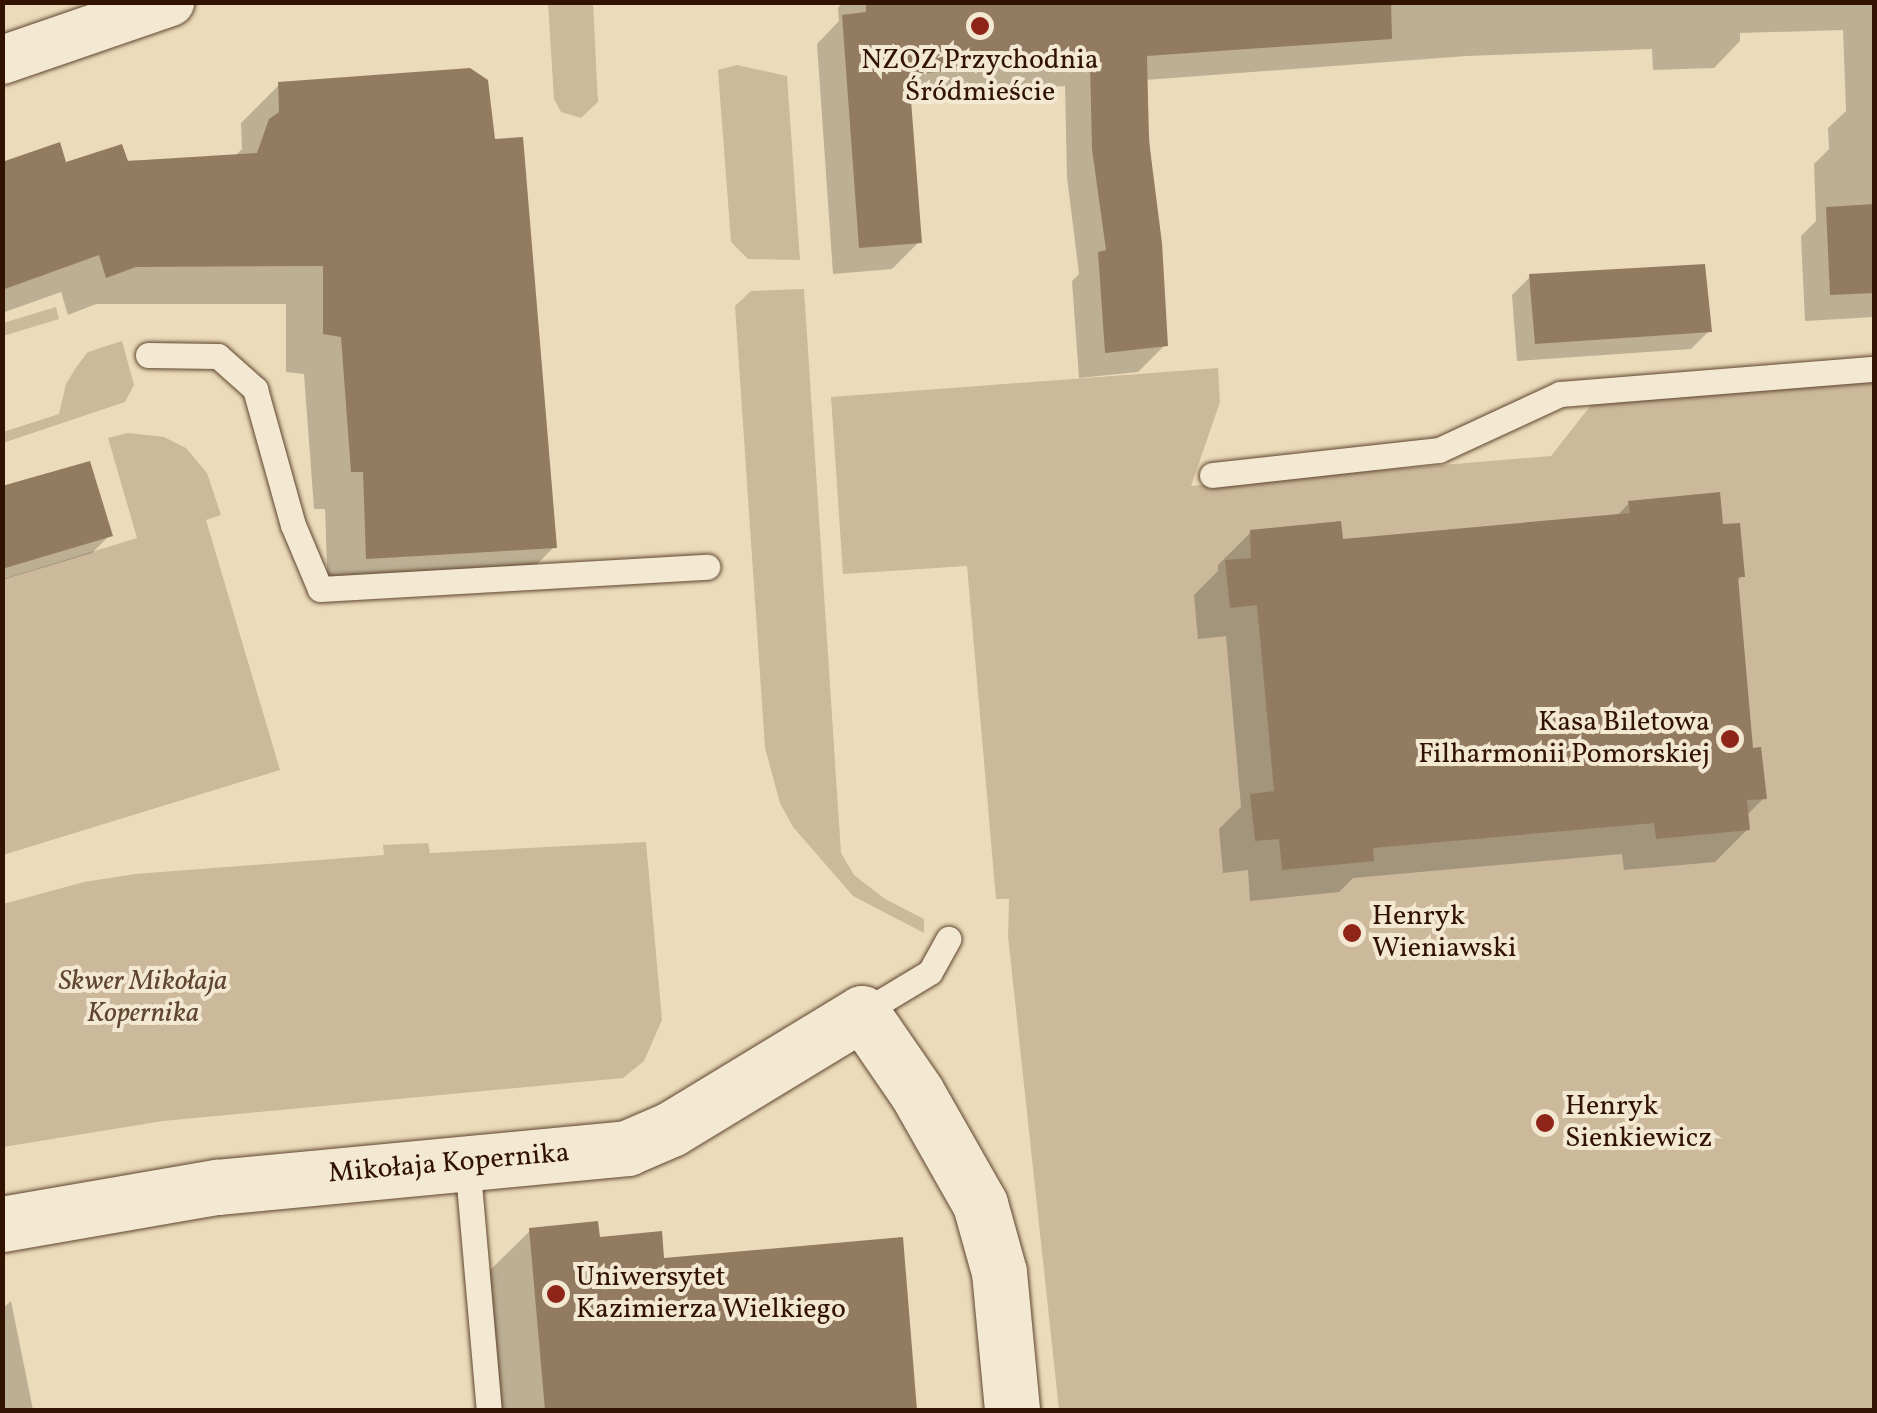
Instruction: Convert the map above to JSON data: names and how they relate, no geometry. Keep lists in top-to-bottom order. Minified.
{"streets":{"street":["Mikołaja Kopernika"]},"parks":["Skwer Mikołaja Kopernika"],"places":["NZOZ Przychodnia Śródmieście","Kasa Biletowa Filharmonii Pomorskiej","Henryk Wieniawski","Henryk Sienkiewicz","Uniwersytet Kazimierza Wielkiego"]}
